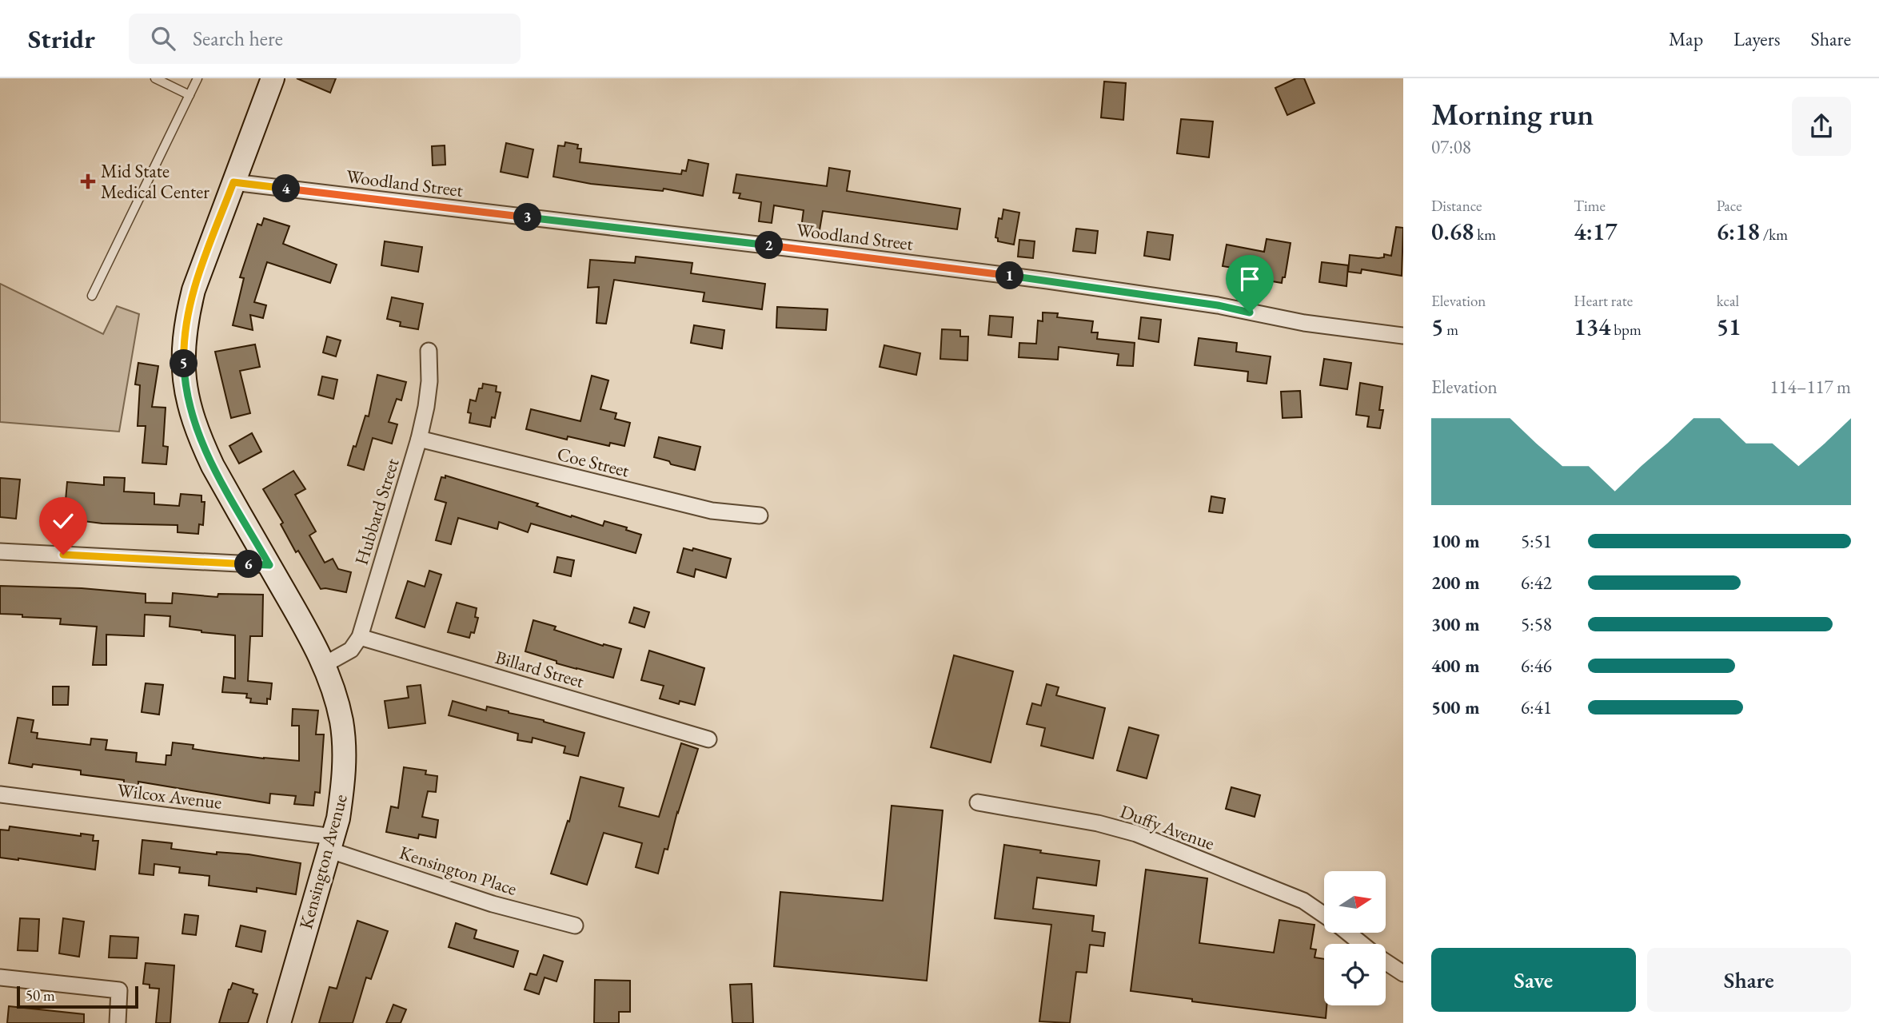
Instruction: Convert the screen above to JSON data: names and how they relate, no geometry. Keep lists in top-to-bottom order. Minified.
{"streets":{"main road":["Kensington Avenue"],"street":["Woodland Street","Coe Street","Hubbard Street","Billard Street","Wilcox Avenue","Duffy Avenue","Kensington Place"]},"crossings":[["Woodland Street","Kensington Avenue"],["Coe Street","Hubbard Street"],["Hubbard Street","Billard Street"],["Hubbard Street","Kensington Avenue"],["Wilcox Avenue","Kensington Avenue"],["Wilcox Avenue","Kensington Place"],["Kensington Avenue","Kensington Place"]],"places":{"health":["Mid State Medical Center"]},"scale_bar":"50 m","north":"right","page":{"header":"Stridr","search":"Search here","nav":["Map","Layers","Share"],"heading":["Morning run","07:08"],"stats":[["Distance","0.68 km"],["Time","4:17"],["Pace","6:18 /km"],["Elevation","5 m"],["Heart rate","134 bpm"],["kcal","51"]],"pins":["4","3","2","1","5","6"],"chart":["Elevation","114–117 m"],"list":[{"name":"100 m","note":"5:51"},{"name":"200 m","note":"6:42"},{"name":"300 m","note":"5:58"},{"name":"400 m","note":"6:46"},{"name":"500 m","note":"6:41"}],"buttons":["Save","Share"],"scale":"50 m"}}
